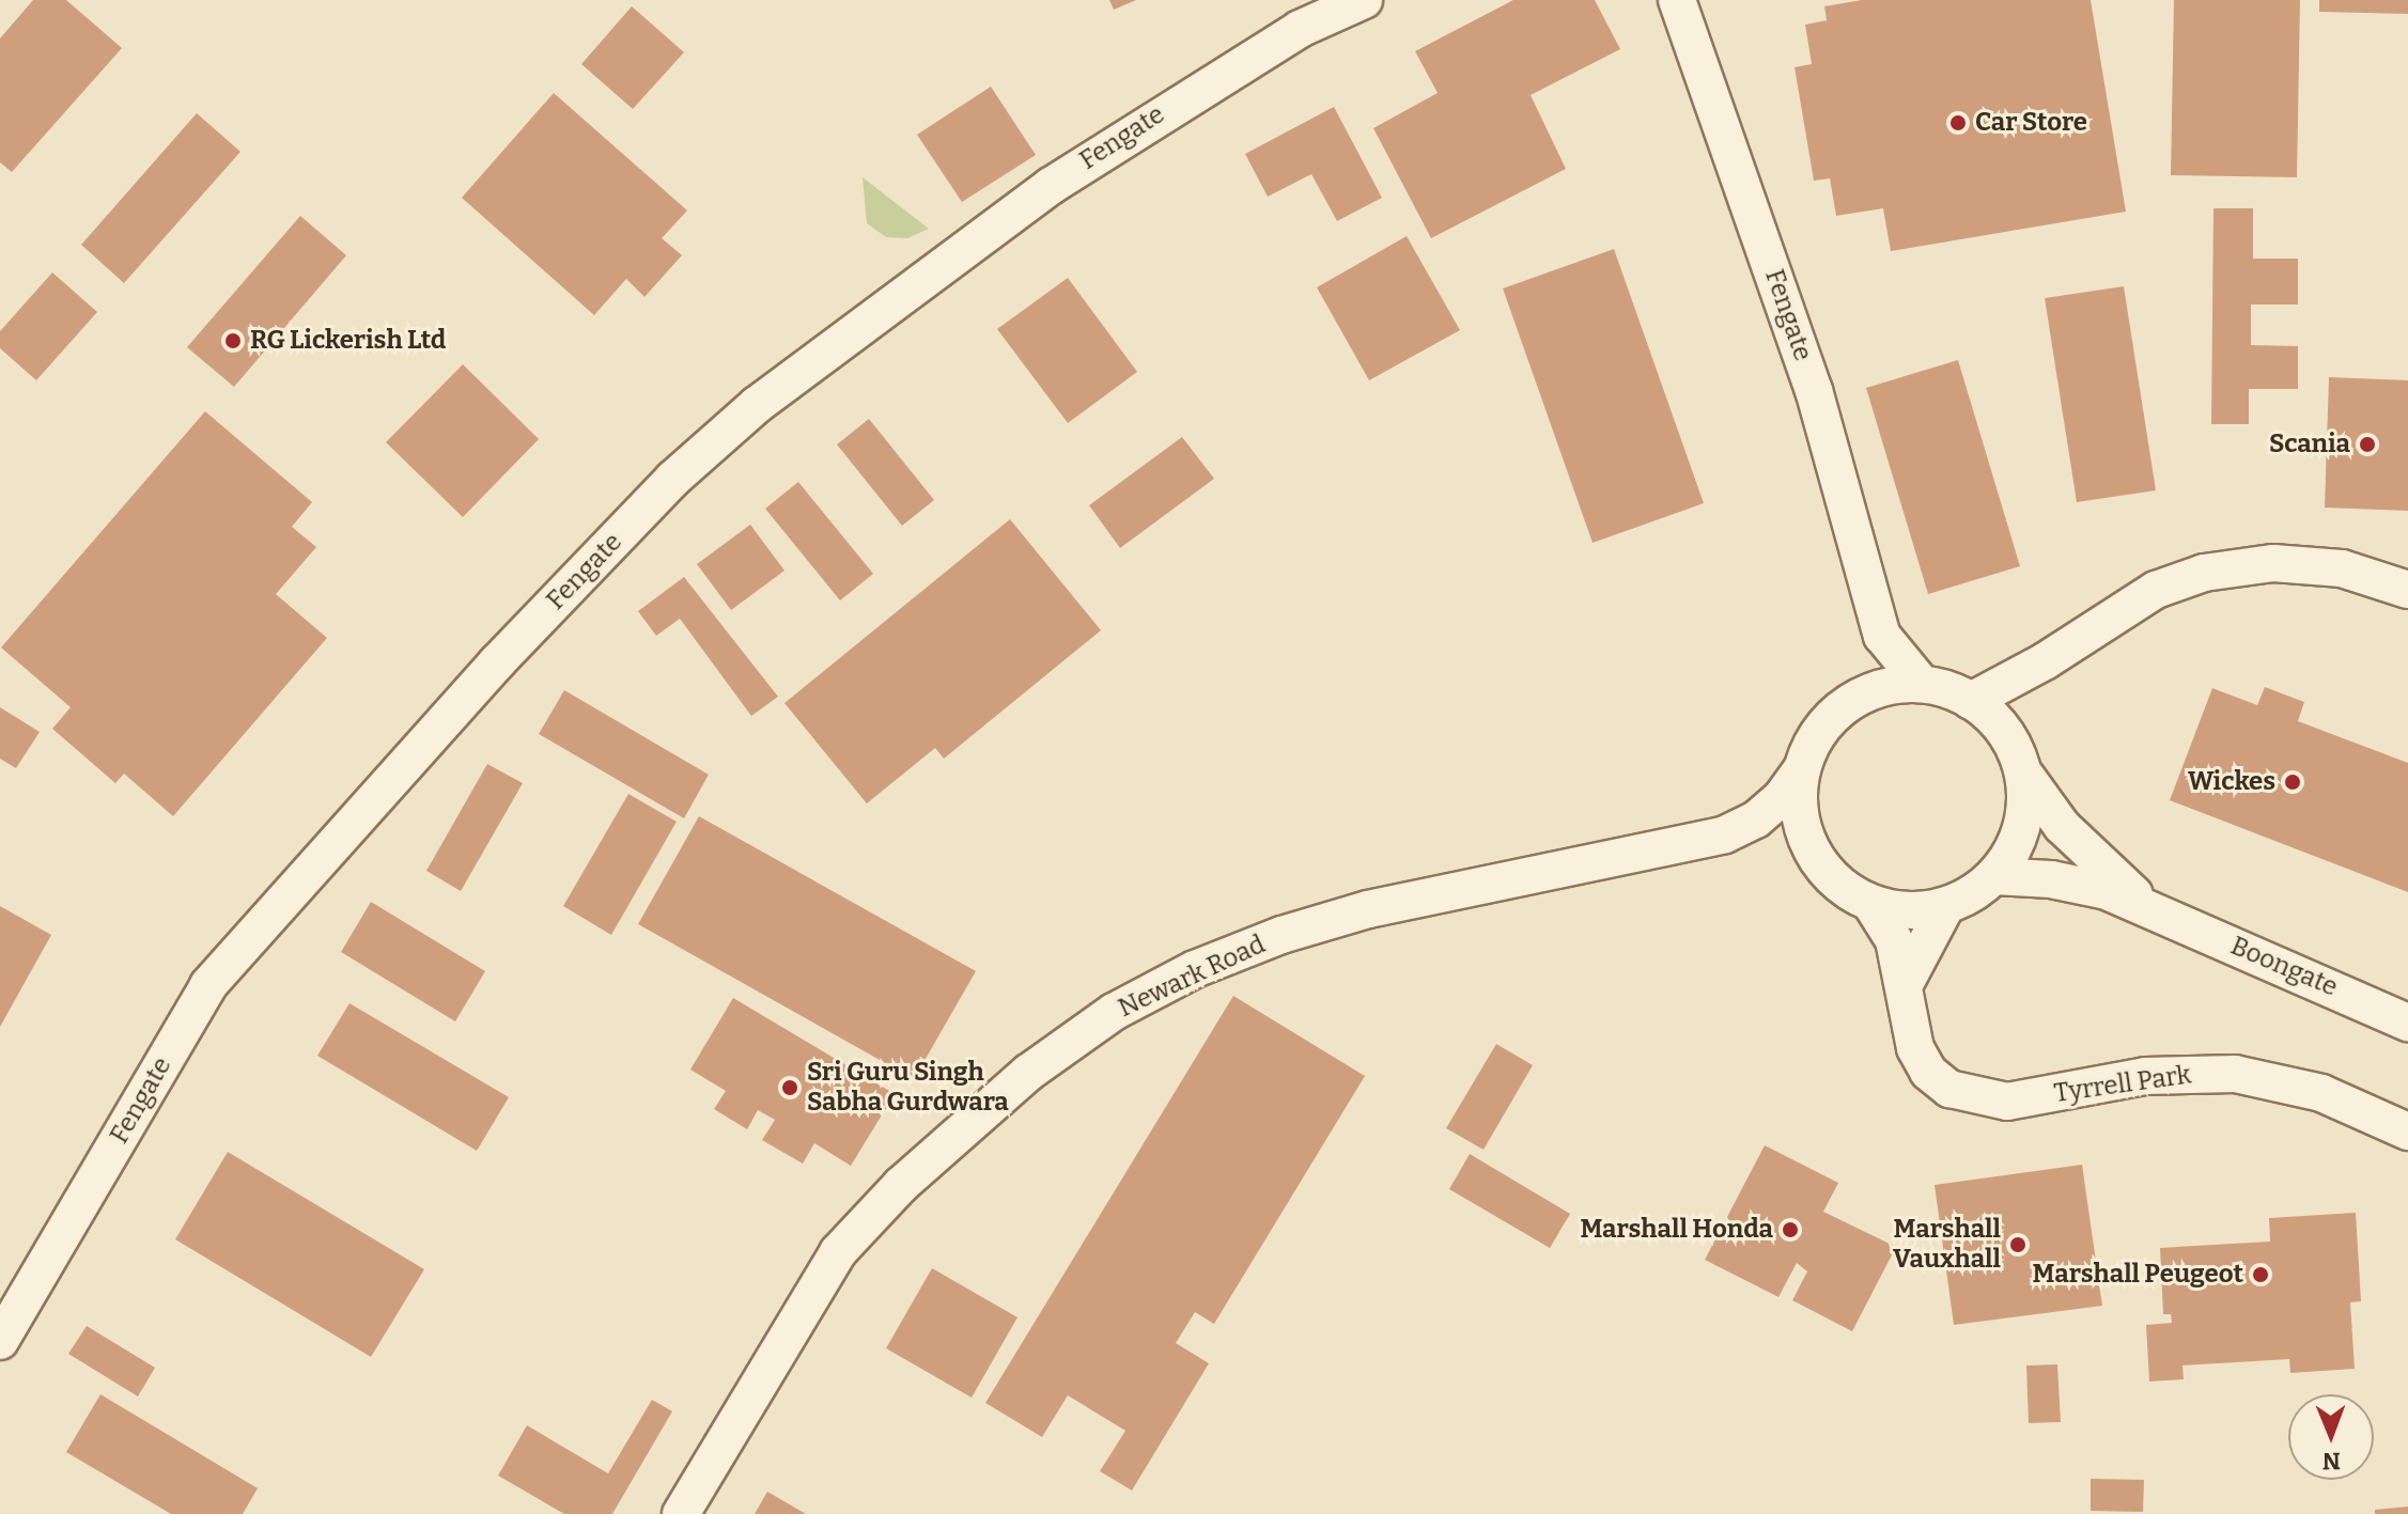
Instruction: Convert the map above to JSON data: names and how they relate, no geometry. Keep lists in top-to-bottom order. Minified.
{"streets":{"street":["Fengate","Boongate","Newark Road","Tyrrell Park"]},"crossings":[["Fengate","Boongate"],["Fengate","Newark Road"],["Fengate","Tyrrell Park"],["Boongate","Newark Road"],["Boongate","Tyrrell Park"],["Newark Road","Tyrrell Park"]],"places":["Car Store","RG Lickerish Ltd","Scania","Wickes","Sri Guru Singh Sabha Gurdwara","Marshall Honda","Marshall Vauxhall","Marshall Peugeot"],"north":"bottom"}
